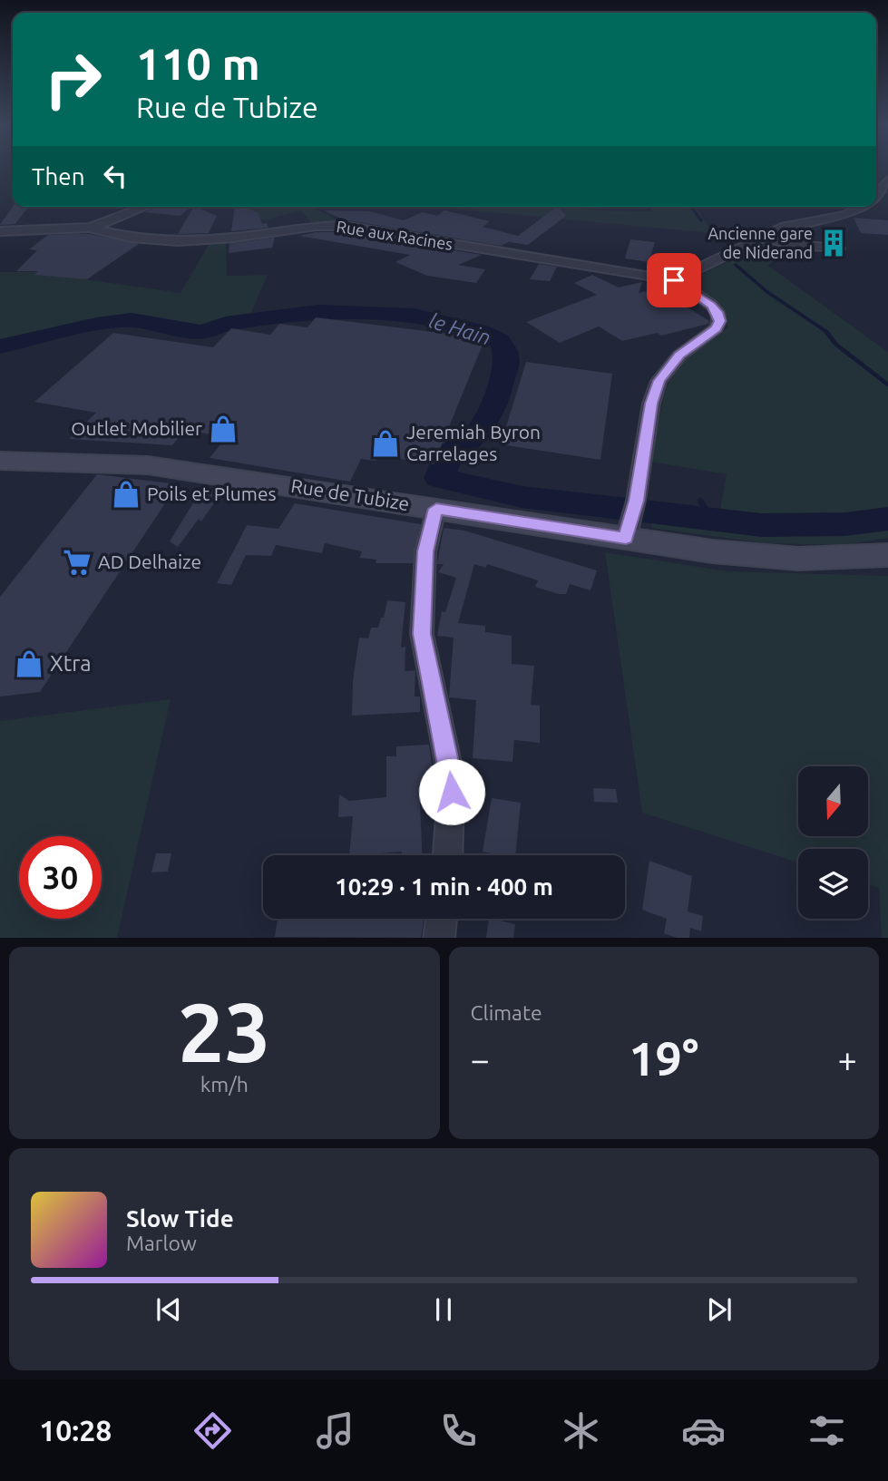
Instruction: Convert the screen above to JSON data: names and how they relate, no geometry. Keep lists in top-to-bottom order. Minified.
{"streets":{"main road":["Rue de Tubize"],"street":["Rue aux Racines"]},"water":["le Hain"],"places":{"building":["Ancienne gare de Niderand"],"shop":["Outlet Mobilier","Jeremiah Byron Carrelages","Poils et Plumes","Xtra"],"supermarket":["AD Delhaize"]},"north":"bottom","page":{"turn":["110 m","Rue de Tubize"],"then":"Then","limit":"30","trip":"10:29 · 1 min · 400 m","tile":[["23","km/h"],"Climate"],"heat":["−","19°","+"],"song":["Slow Tide","Marlow"],"tabs":"10:28"}}
